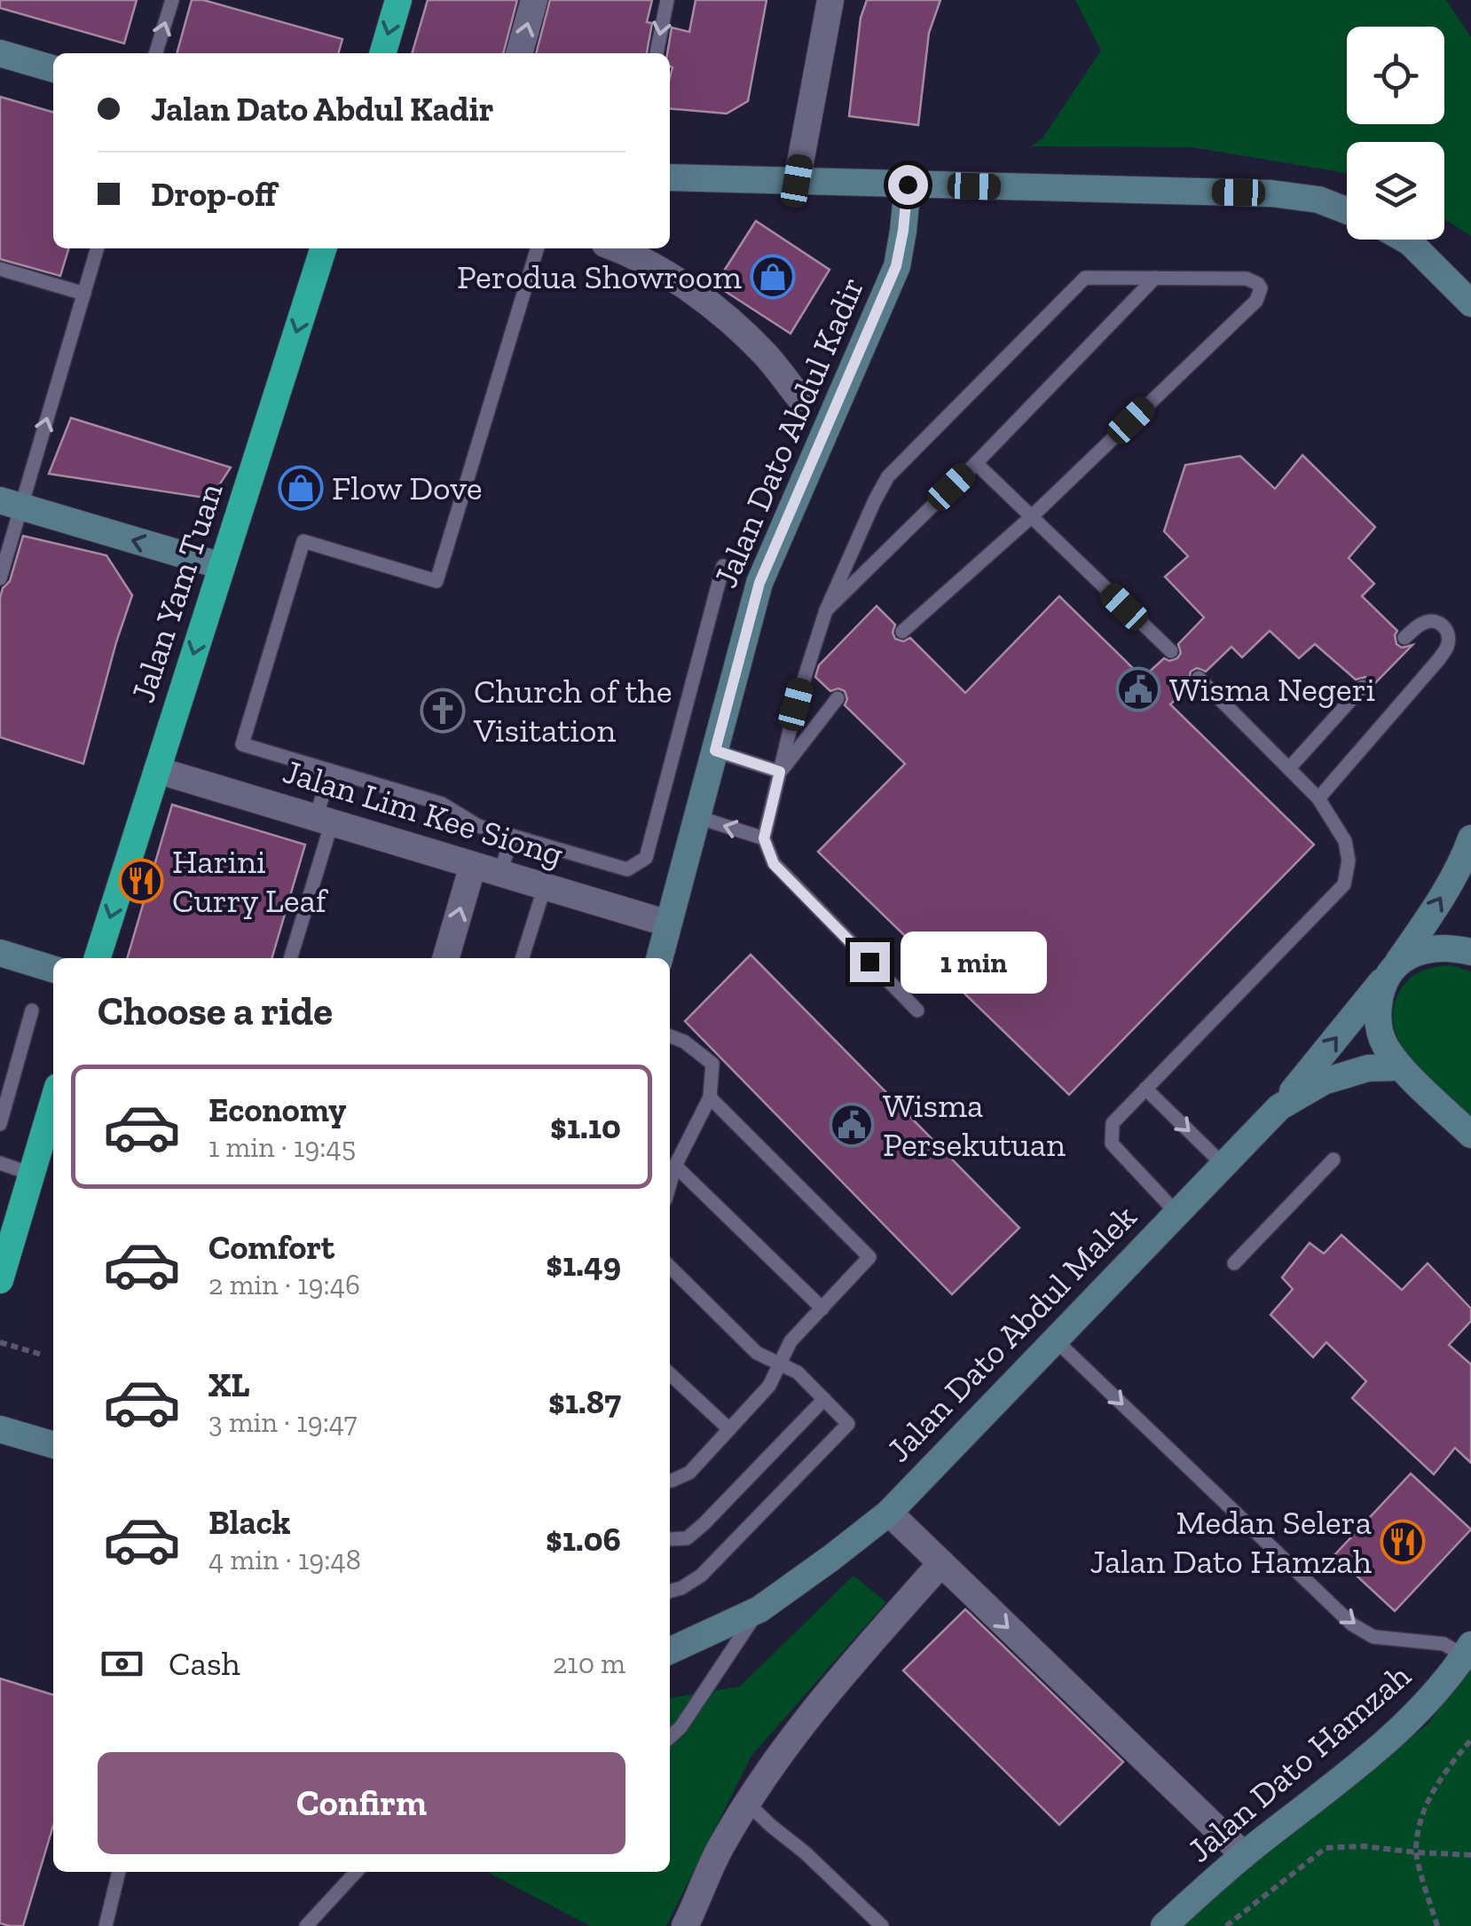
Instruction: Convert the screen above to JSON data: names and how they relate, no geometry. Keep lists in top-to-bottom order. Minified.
{"streets":{"highway":["Jalan Yam Tuan"],"street":["Jalan Dato Abdul Kadir","Jalan Lim Kee Siong","Jalan Dato Abdul Malek","Jalan Dato Hamzah"]},"crossings":[["Jalan Dato Abdul Kadir","Jalan Lim Kee Siong"],["Jalan Yam Tuan","Jalan Lim Kee Siong"]],"one_way":["Jalan Yam Tuan"],"places":{"shop":["Perodua Showroom","Flow Dove"],"public building":["Wisma Negeri","Wisma Persekutuan"],"church":["Church of the Visitation"],"restaurant":["Harini Curry Leaf","Medan Selera Jalan Dato Hamzah"]},"page":{"banner":["Jalan Dato Abdul Kadir","Drop-off"],"bubble":"1 min","heading":"Choose a ride","list":[{"name":"Economy","note":"1 min · 19:45","value":"$1.10"},{"name":"Comfort","note":"2 min · 19:46","value":"$1.49"},{"name":"XL","note":"3 min · 19:47","value":"$1.87"},{"name":"Black","note":"4 min · 19:48","value":"$1.06"}],"pay":["Cash","210 m"],"buttons":"Confirm"}}
